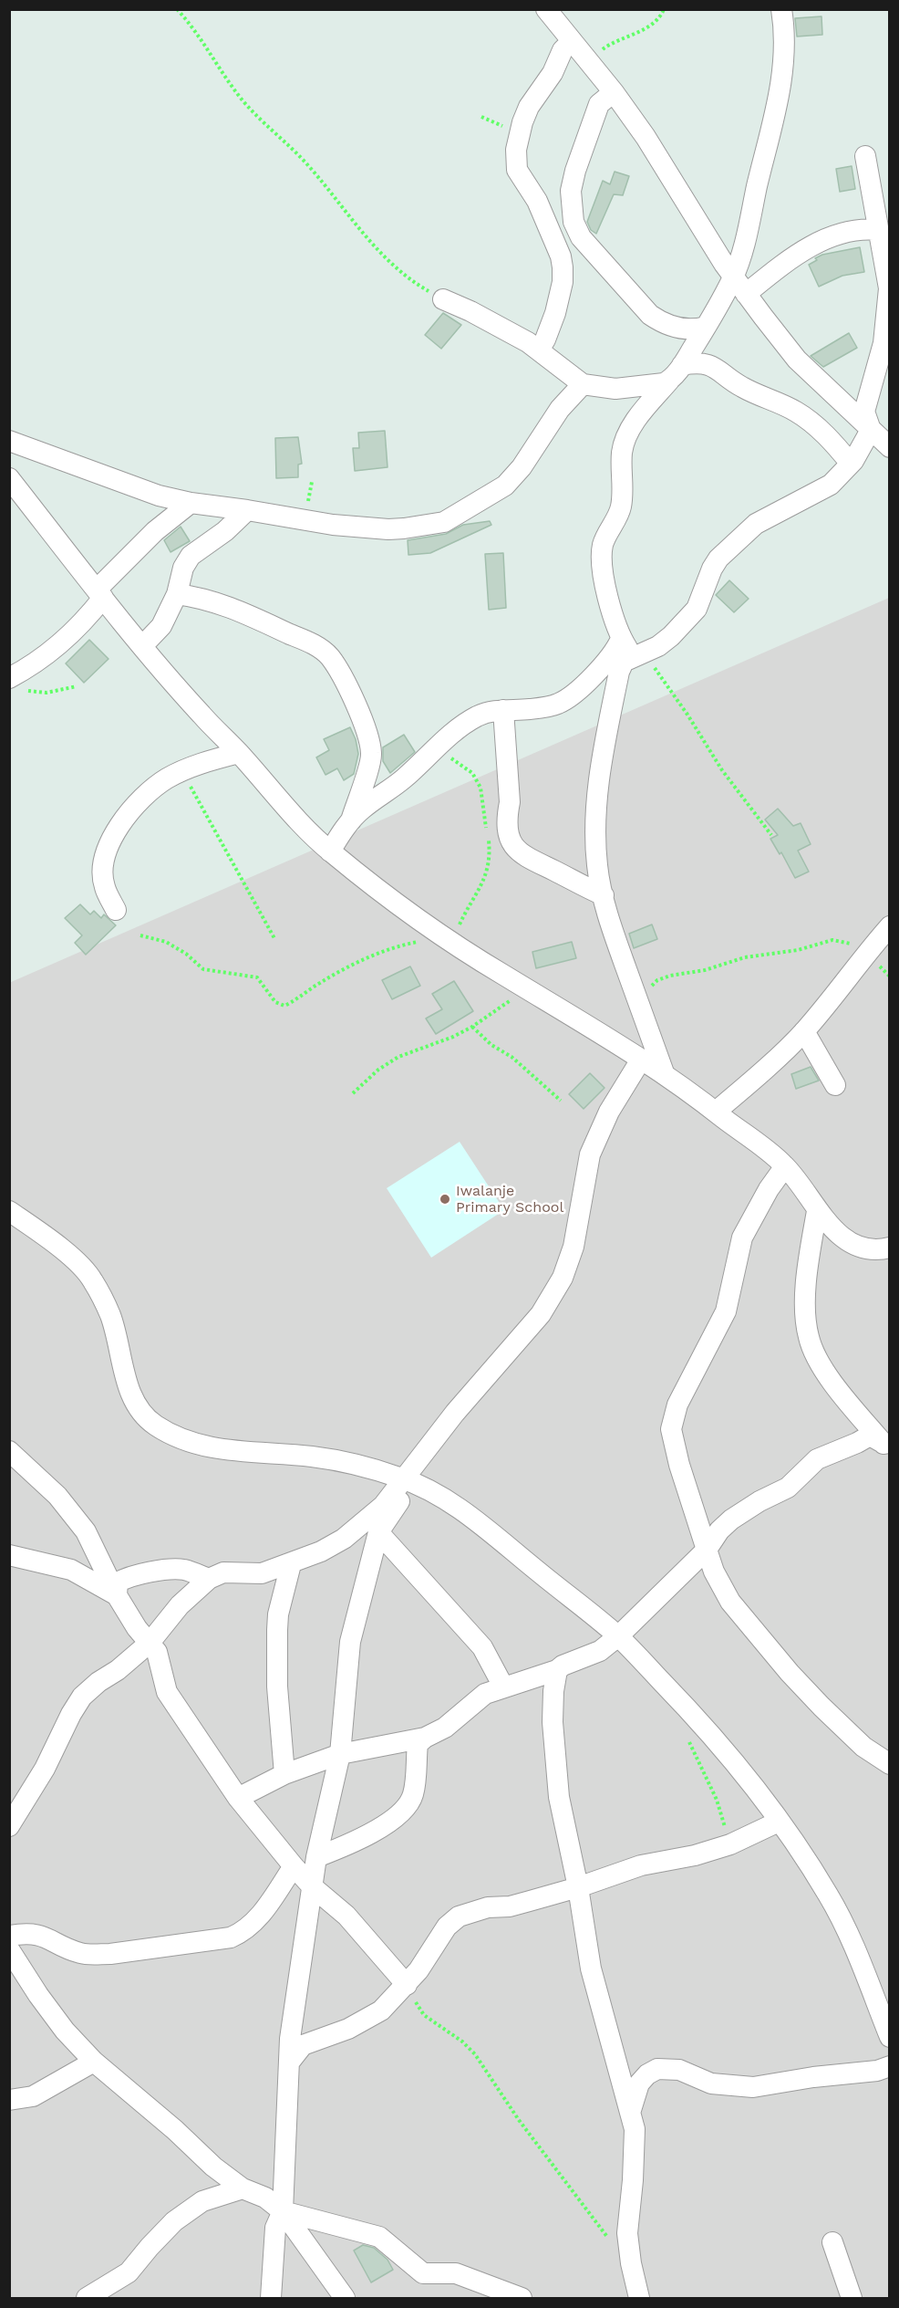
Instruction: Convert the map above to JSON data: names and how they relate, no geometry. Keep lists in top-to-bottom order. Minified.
{"places":["Iwalanje Primary School"]}
